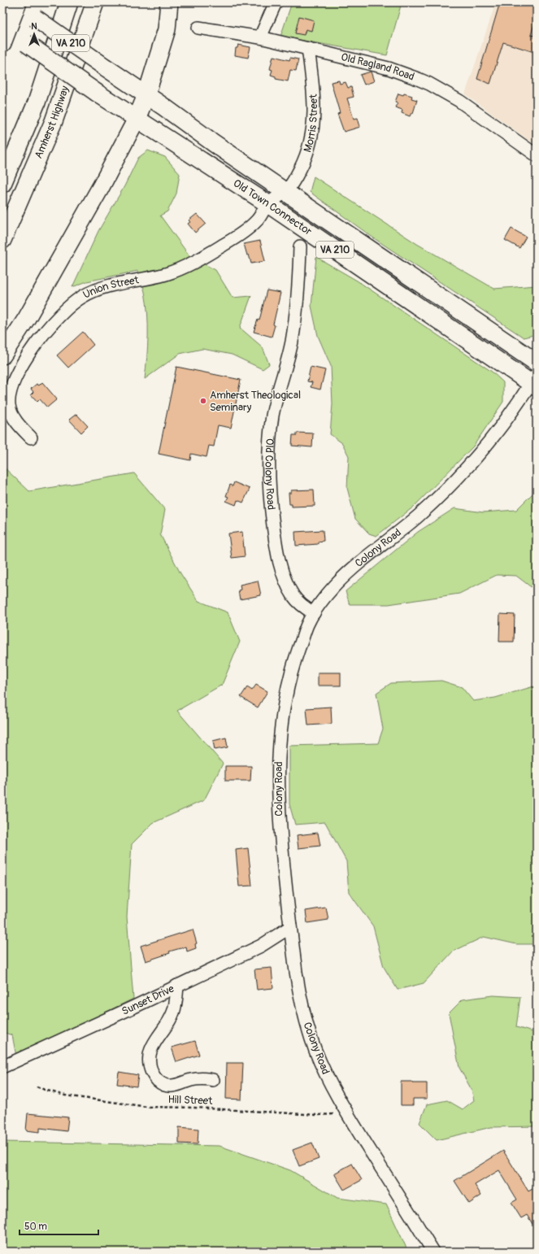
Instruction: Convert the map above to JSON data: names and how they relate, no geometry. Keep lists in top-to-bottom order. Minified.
{"streets":{"highway":["VA 210","Amherst Highway","Old Town Connector"],"street":["Old Ragland Road","Morris Street","Union Street","Old Colony Road","Colony Road","Sunset Drive"],"path":["Hill Street"]},"crossings":[["Old Ragland Road","Morris Street"],["Morris Street","Old Town Connector"],["Morris Street","Union Street"],["Old Town Connector","Union Street"],["Old Town Connector","Colony Road"],["Old Colony Road","Colony Road"],["Colony Road","Sunset Drive"],["Colony Road","Hill Street"]],"places":["Amherst Theological Seminary"],"scale_bar":"50 m","north":"top"}
